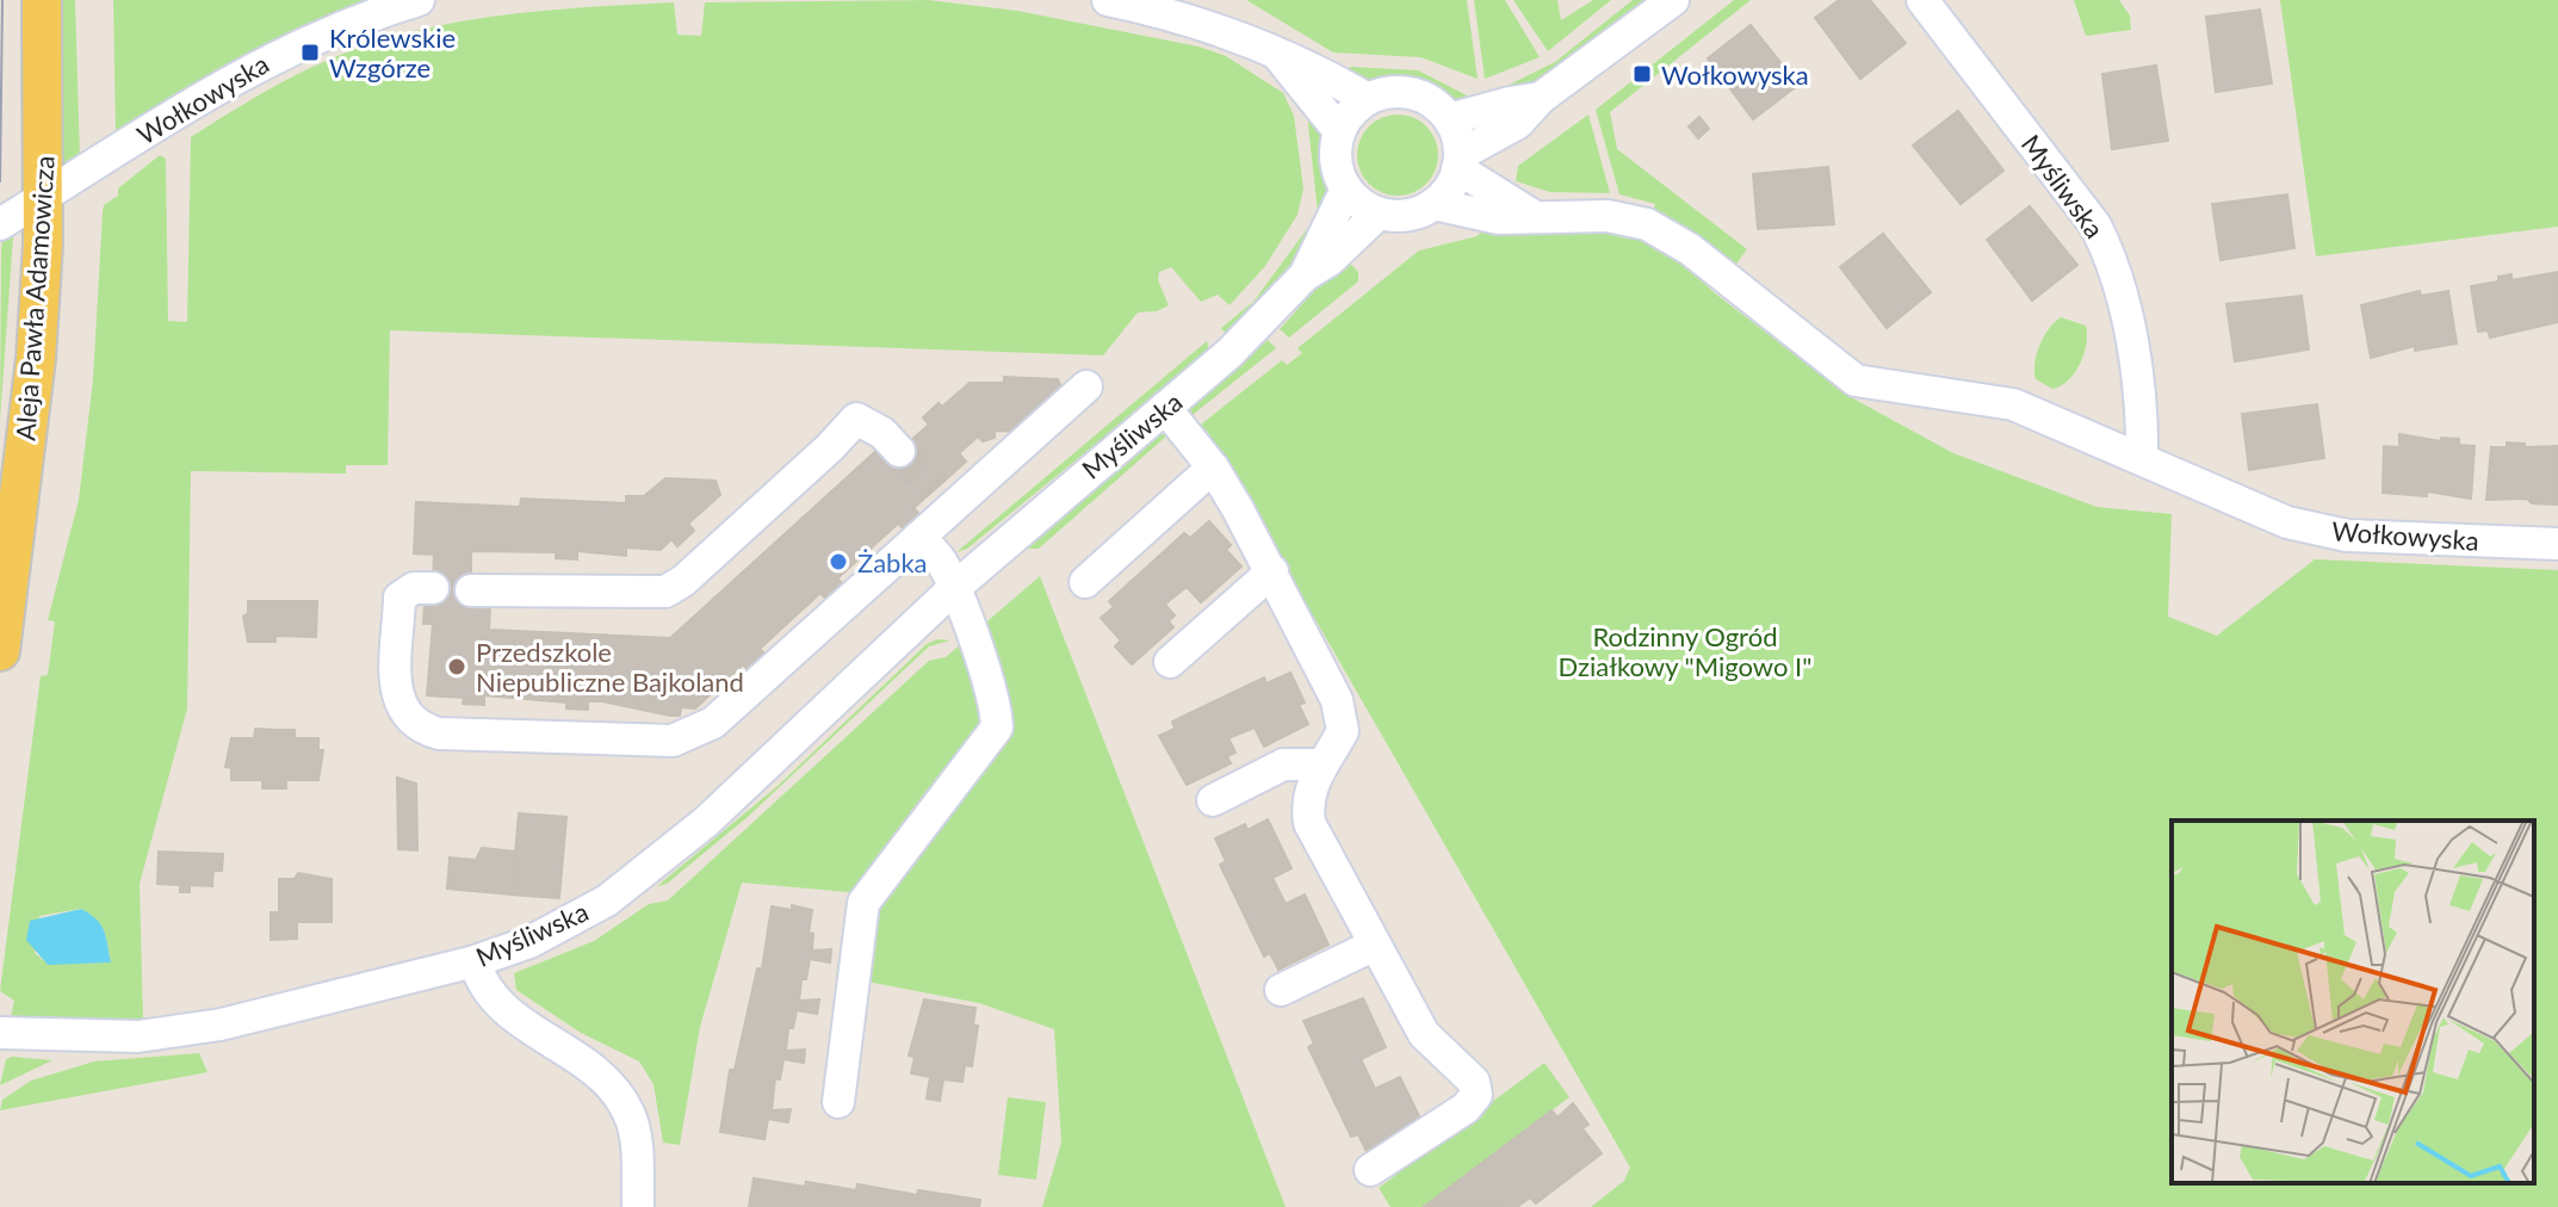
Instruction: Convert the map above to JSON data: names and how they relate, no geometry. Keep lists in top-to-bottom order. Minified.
{"streets":{"main road":["Aleja Pawła Adamowicza"],"street":["Wołkowyska","Myśliwska"]},"crossings":[["Wołkowyska","Myśliwska"],["Wołkowyska","Aleja Pawła Adamowicza"]],"parks":["Rodzinny Ogród Działkowy \"Migowo I\""],"places":{"transit":["Królewskie Wzgórze","Wołkowyska"],"other":["Żabka","Przedszkole Niepubliczne Bajkoland"]}}
